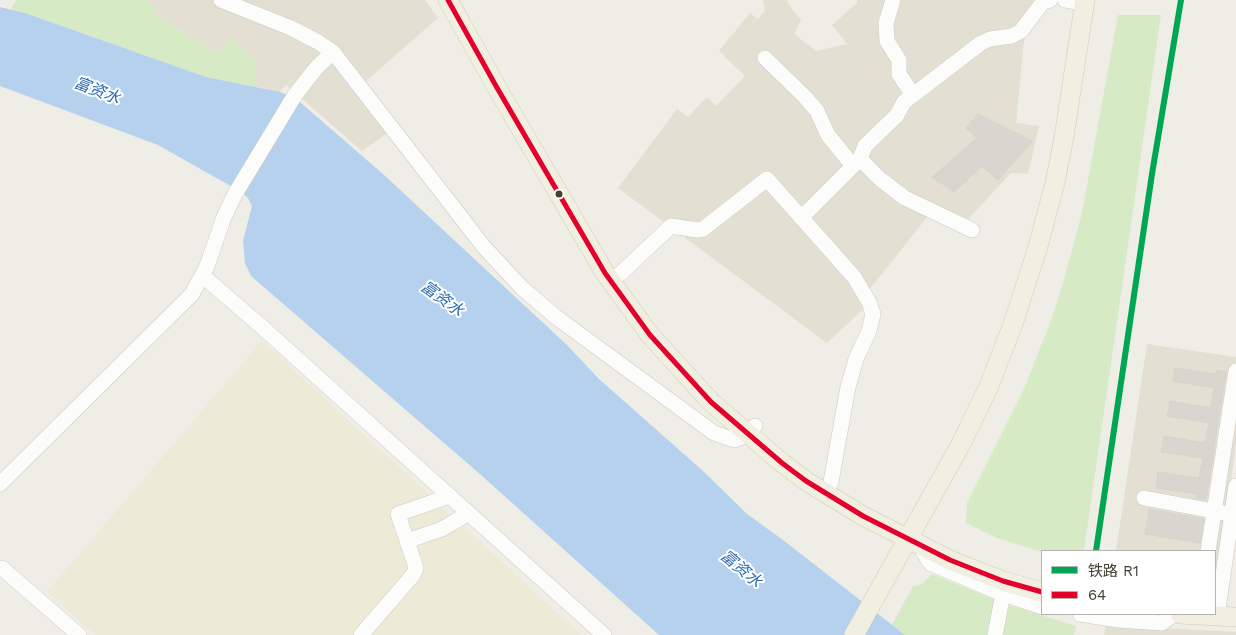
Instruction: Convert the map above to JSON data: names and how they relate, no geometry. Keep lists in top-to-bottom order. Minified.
{"water":["富资水"],"lines":["rail line R1","transit line 64"],"legend":["铁路 R1","64"]}
